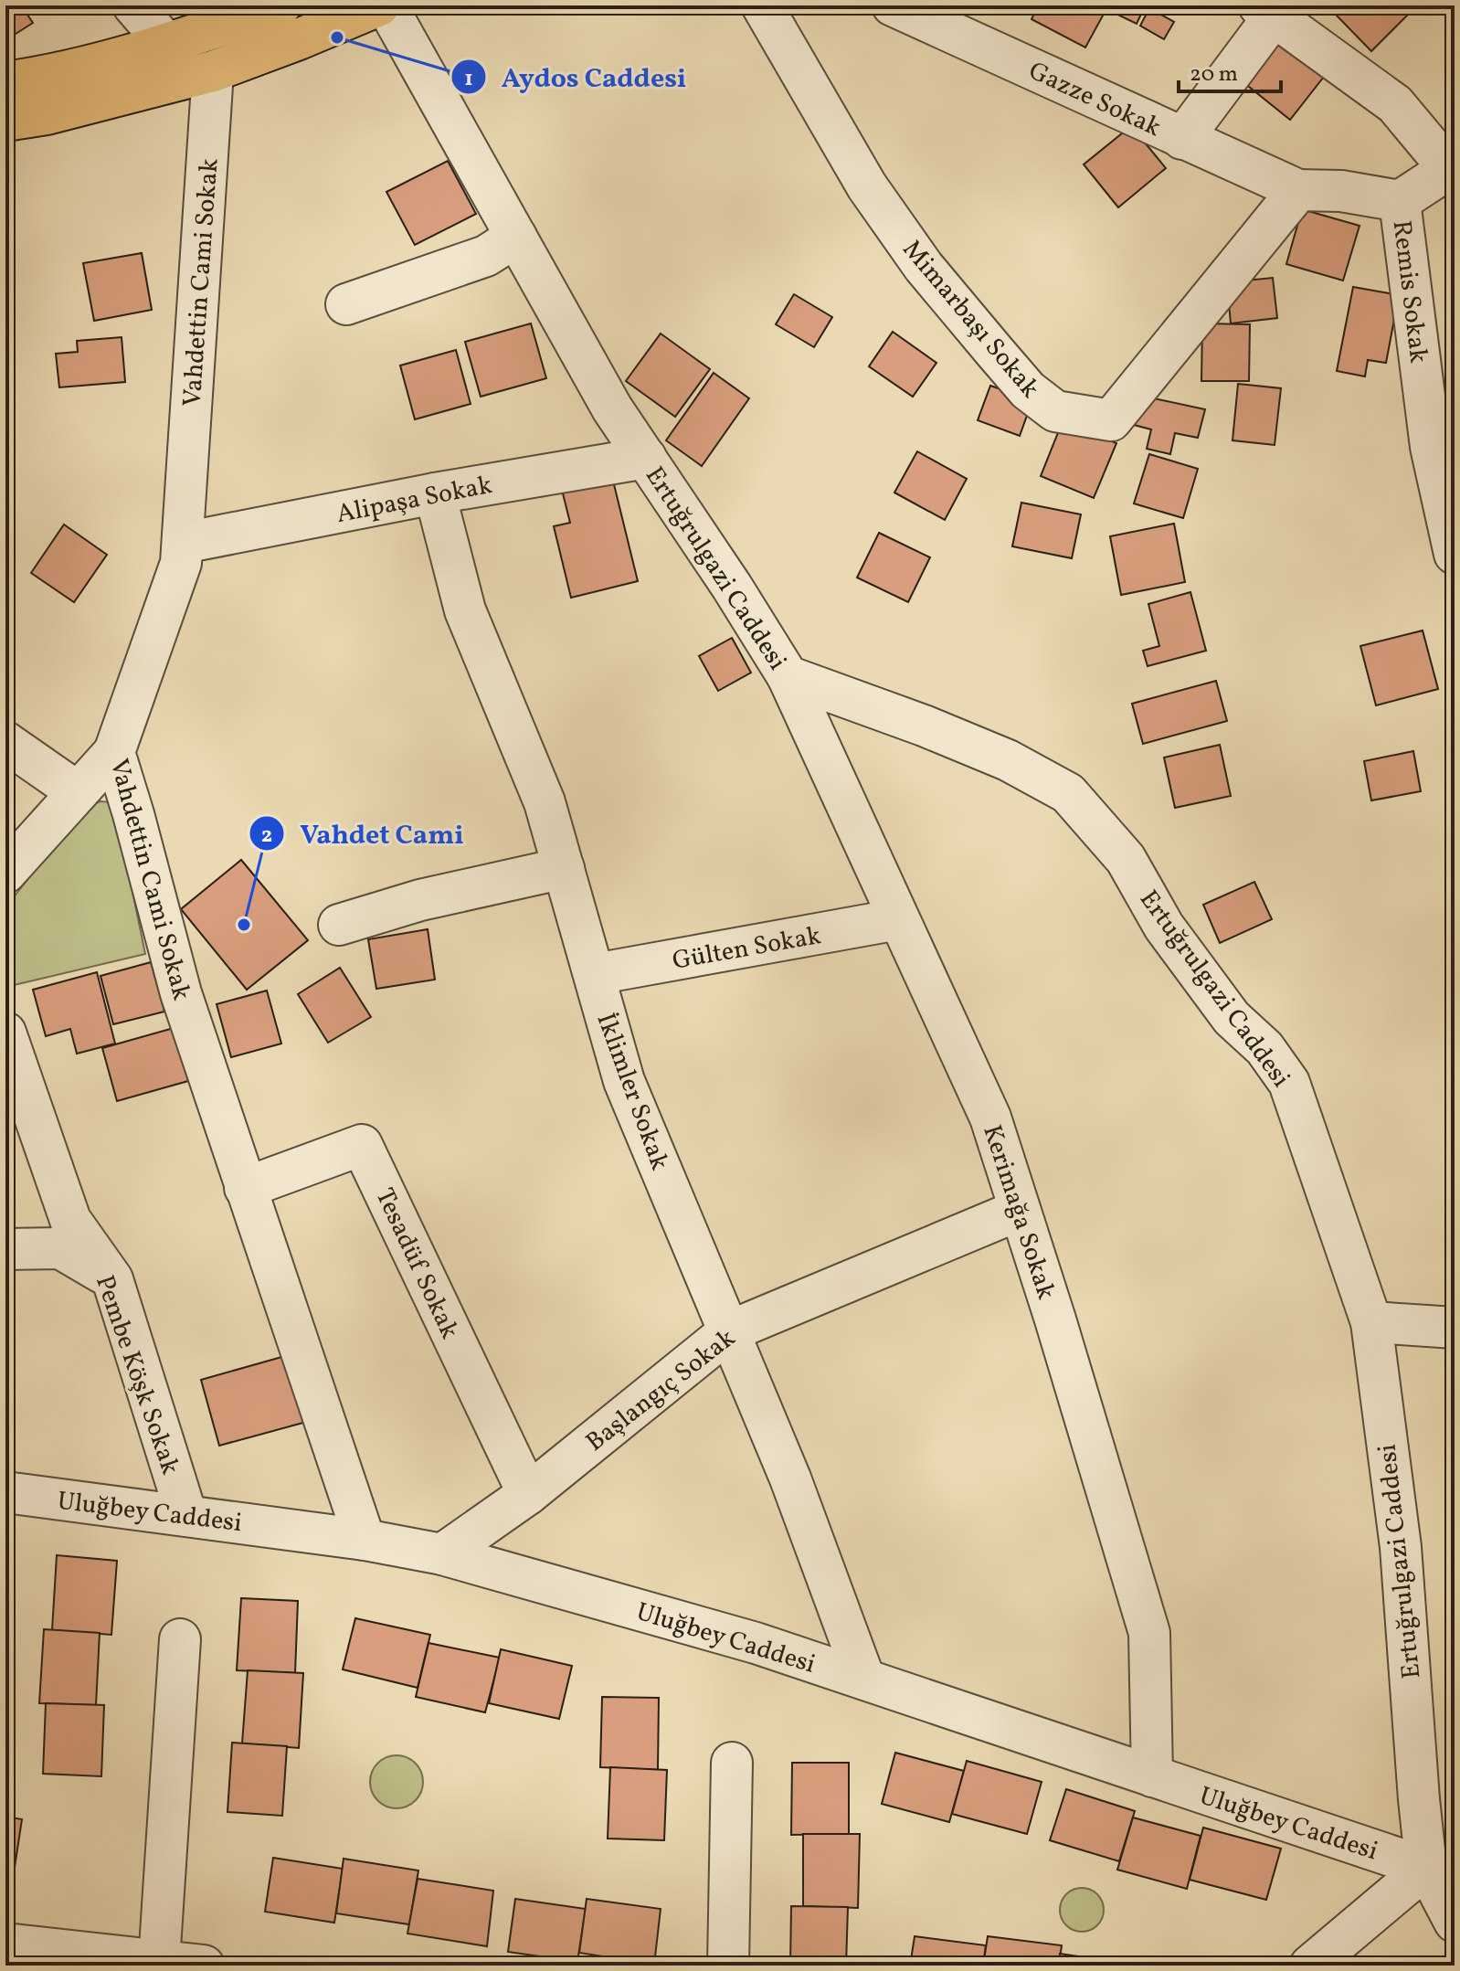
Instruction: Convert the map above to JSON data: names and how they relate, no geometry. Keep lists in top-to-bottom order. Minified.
{"streets":{"street":["Gazze Sokak","Vahdettin Cami Sokak","Remis Sokak","Mimarbaşı Sokak","Alipaşa Sokak","Ertuğrulgazi Caddesi","Gülten Sokak","İklimler Sokak","Kerimağa Sokak","Tesadüf Sokak","Pembe Köşk Sokak","Başlangıç Sokak","Uluğbey Caddesi"]},"crossings":[["Gazze Sokak","Mimarbaşı Sokak"],["Vahdettin Cami Sokak","Alipaşa Sokak"],["Vahdettin Cami Sokak","Tesadüf Sokak"],["Vahdettin Cami Sokak","Uluğbey Caddesi"],["Alipaşa Sokak","Ertuğrulgazi Caddesi"],["Alipaşa Sokak","İklimler Sokak"],["Ertuğrulgazi Caddesi","Kerimağa Sokak"],["Ertuğrulgazi Caddesi","Uluğbey Caddesi"],["Gülten Sokak","İklimler Sokak"],["Gülten Sokak","Kerimağa Sokak"],["İklimler Sokak","Başlangıç Sokak"],["İklimler Sokak","Uluğbey Caddesi"],["Kerimağa Sokak","Başlangıç Sokak"],["Kerimağa Sokak","Uluğbey Caddesi"],["Tesadüf Sokak","Başlangıç Sokak"],["Pembe Köşk Sokak","Uluğbey Caddesi"],["Başlangıç Sokak","Uluğbey Caddesi"]],"places":["Aydos Caddesi","Vahdet Cami"],"scale_bar":"20 m"}
